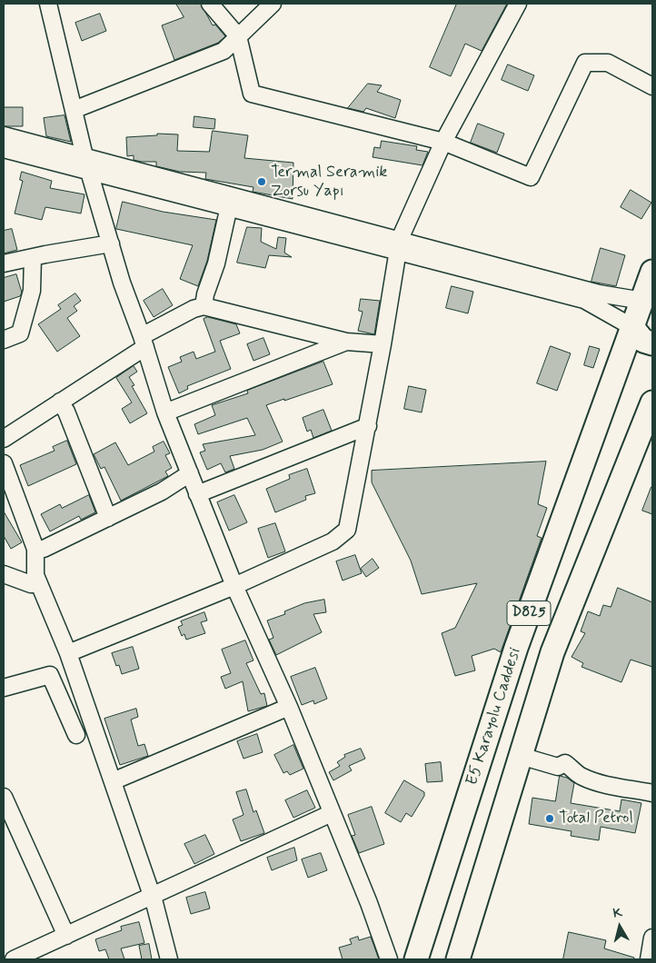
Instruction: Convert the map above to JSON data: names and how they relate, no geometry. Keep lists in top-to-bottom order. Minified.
{"streets":{"highway":["D825","E5 Karayolu Caddesi"]},"places":["Termal Seramik Zorsu Yapı","Total Petrol"],"north":"top"}
